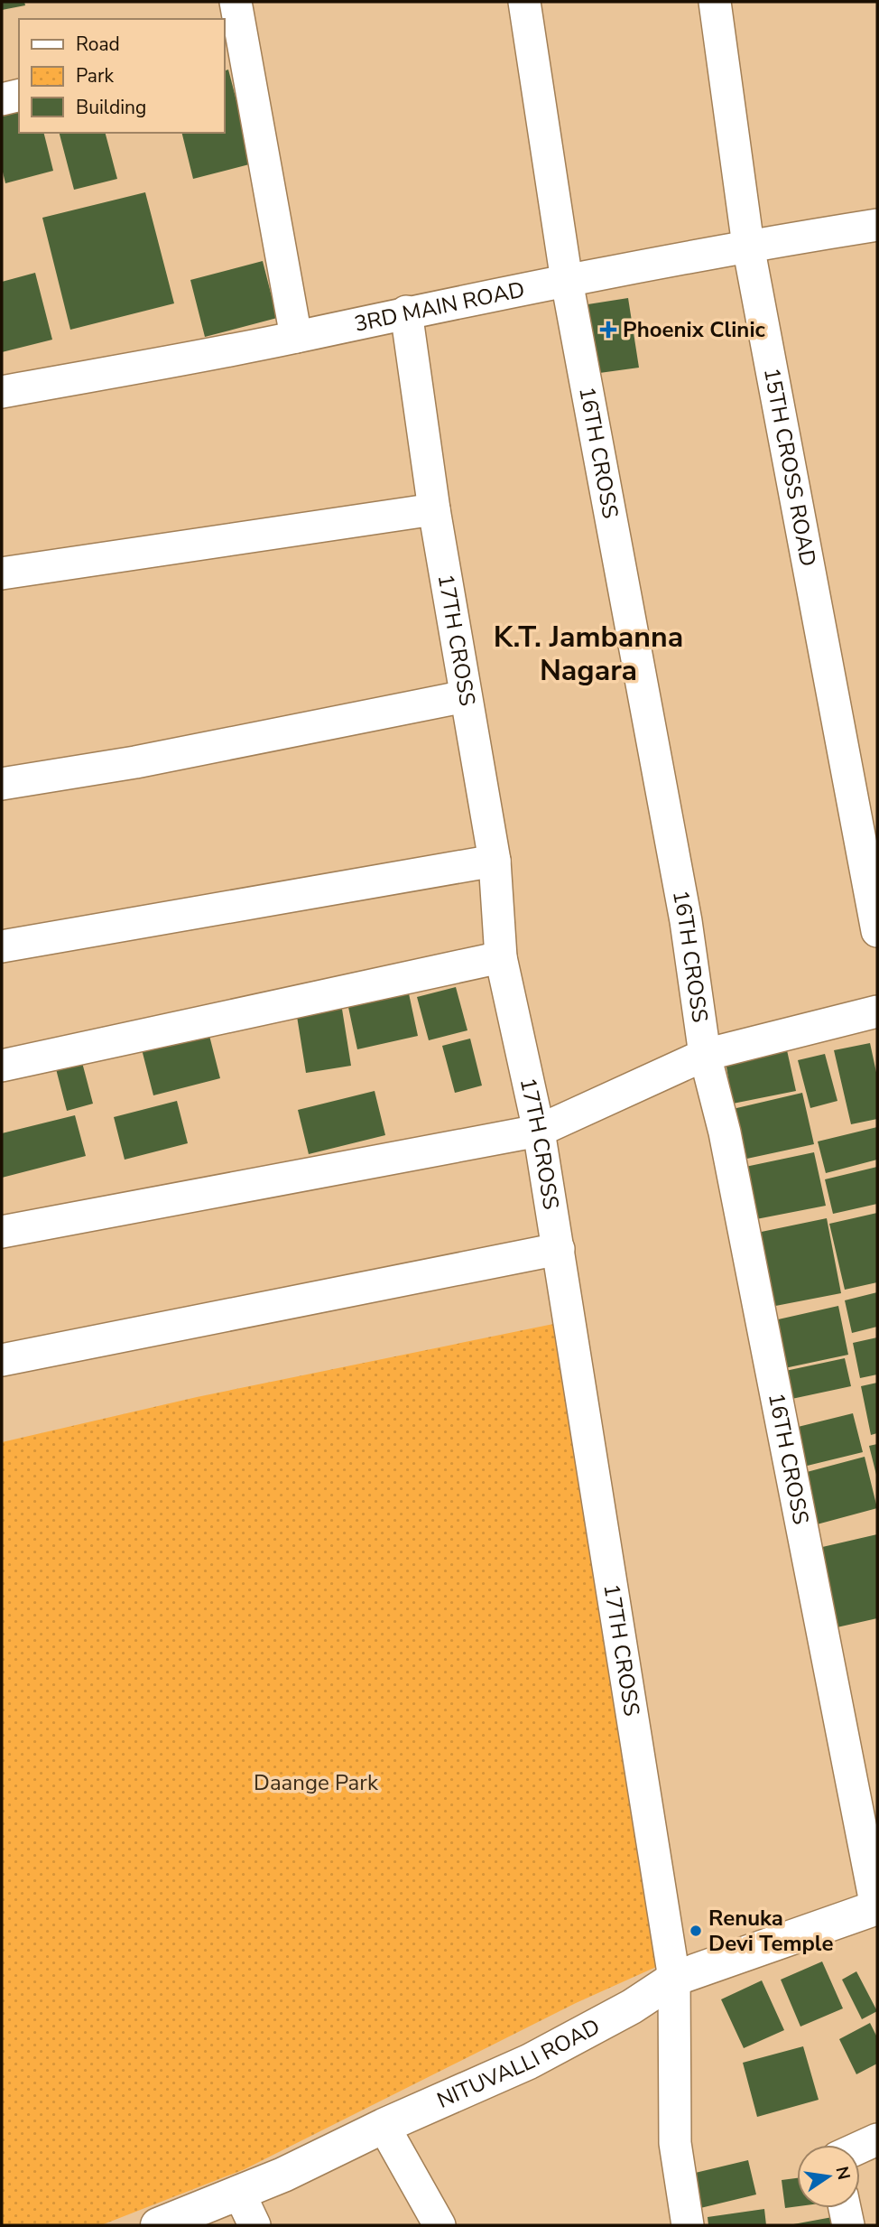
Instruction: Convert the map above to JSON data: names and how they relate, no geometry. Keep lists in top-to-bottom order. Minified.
{"streets":{"street":["3RD MAIN ROAD","16TH CROSS","15TH CROSS ROAD","17TH CROSS","NITUVALLI ROAD"]},"crossings":[["3RD MAIN ROAD","16TH CROSS"],["3RD MAIN ROAD","15TH CROSS ROAD"],["3RD MAIN ROAD","17TH CROSS"],["16TH CROSS","NITUVALLI ROAD"],["17TH CROSS","NITUVALLI ROAD"]],"districts":["K.T. Jambanna Nagara"],"parks":["Daange Park"],"places":{"health":["Phoenix Clinic"],"other":["Renuka Devi Temple"]},"legend":["Road","Park","Building"],"north":"right"}
